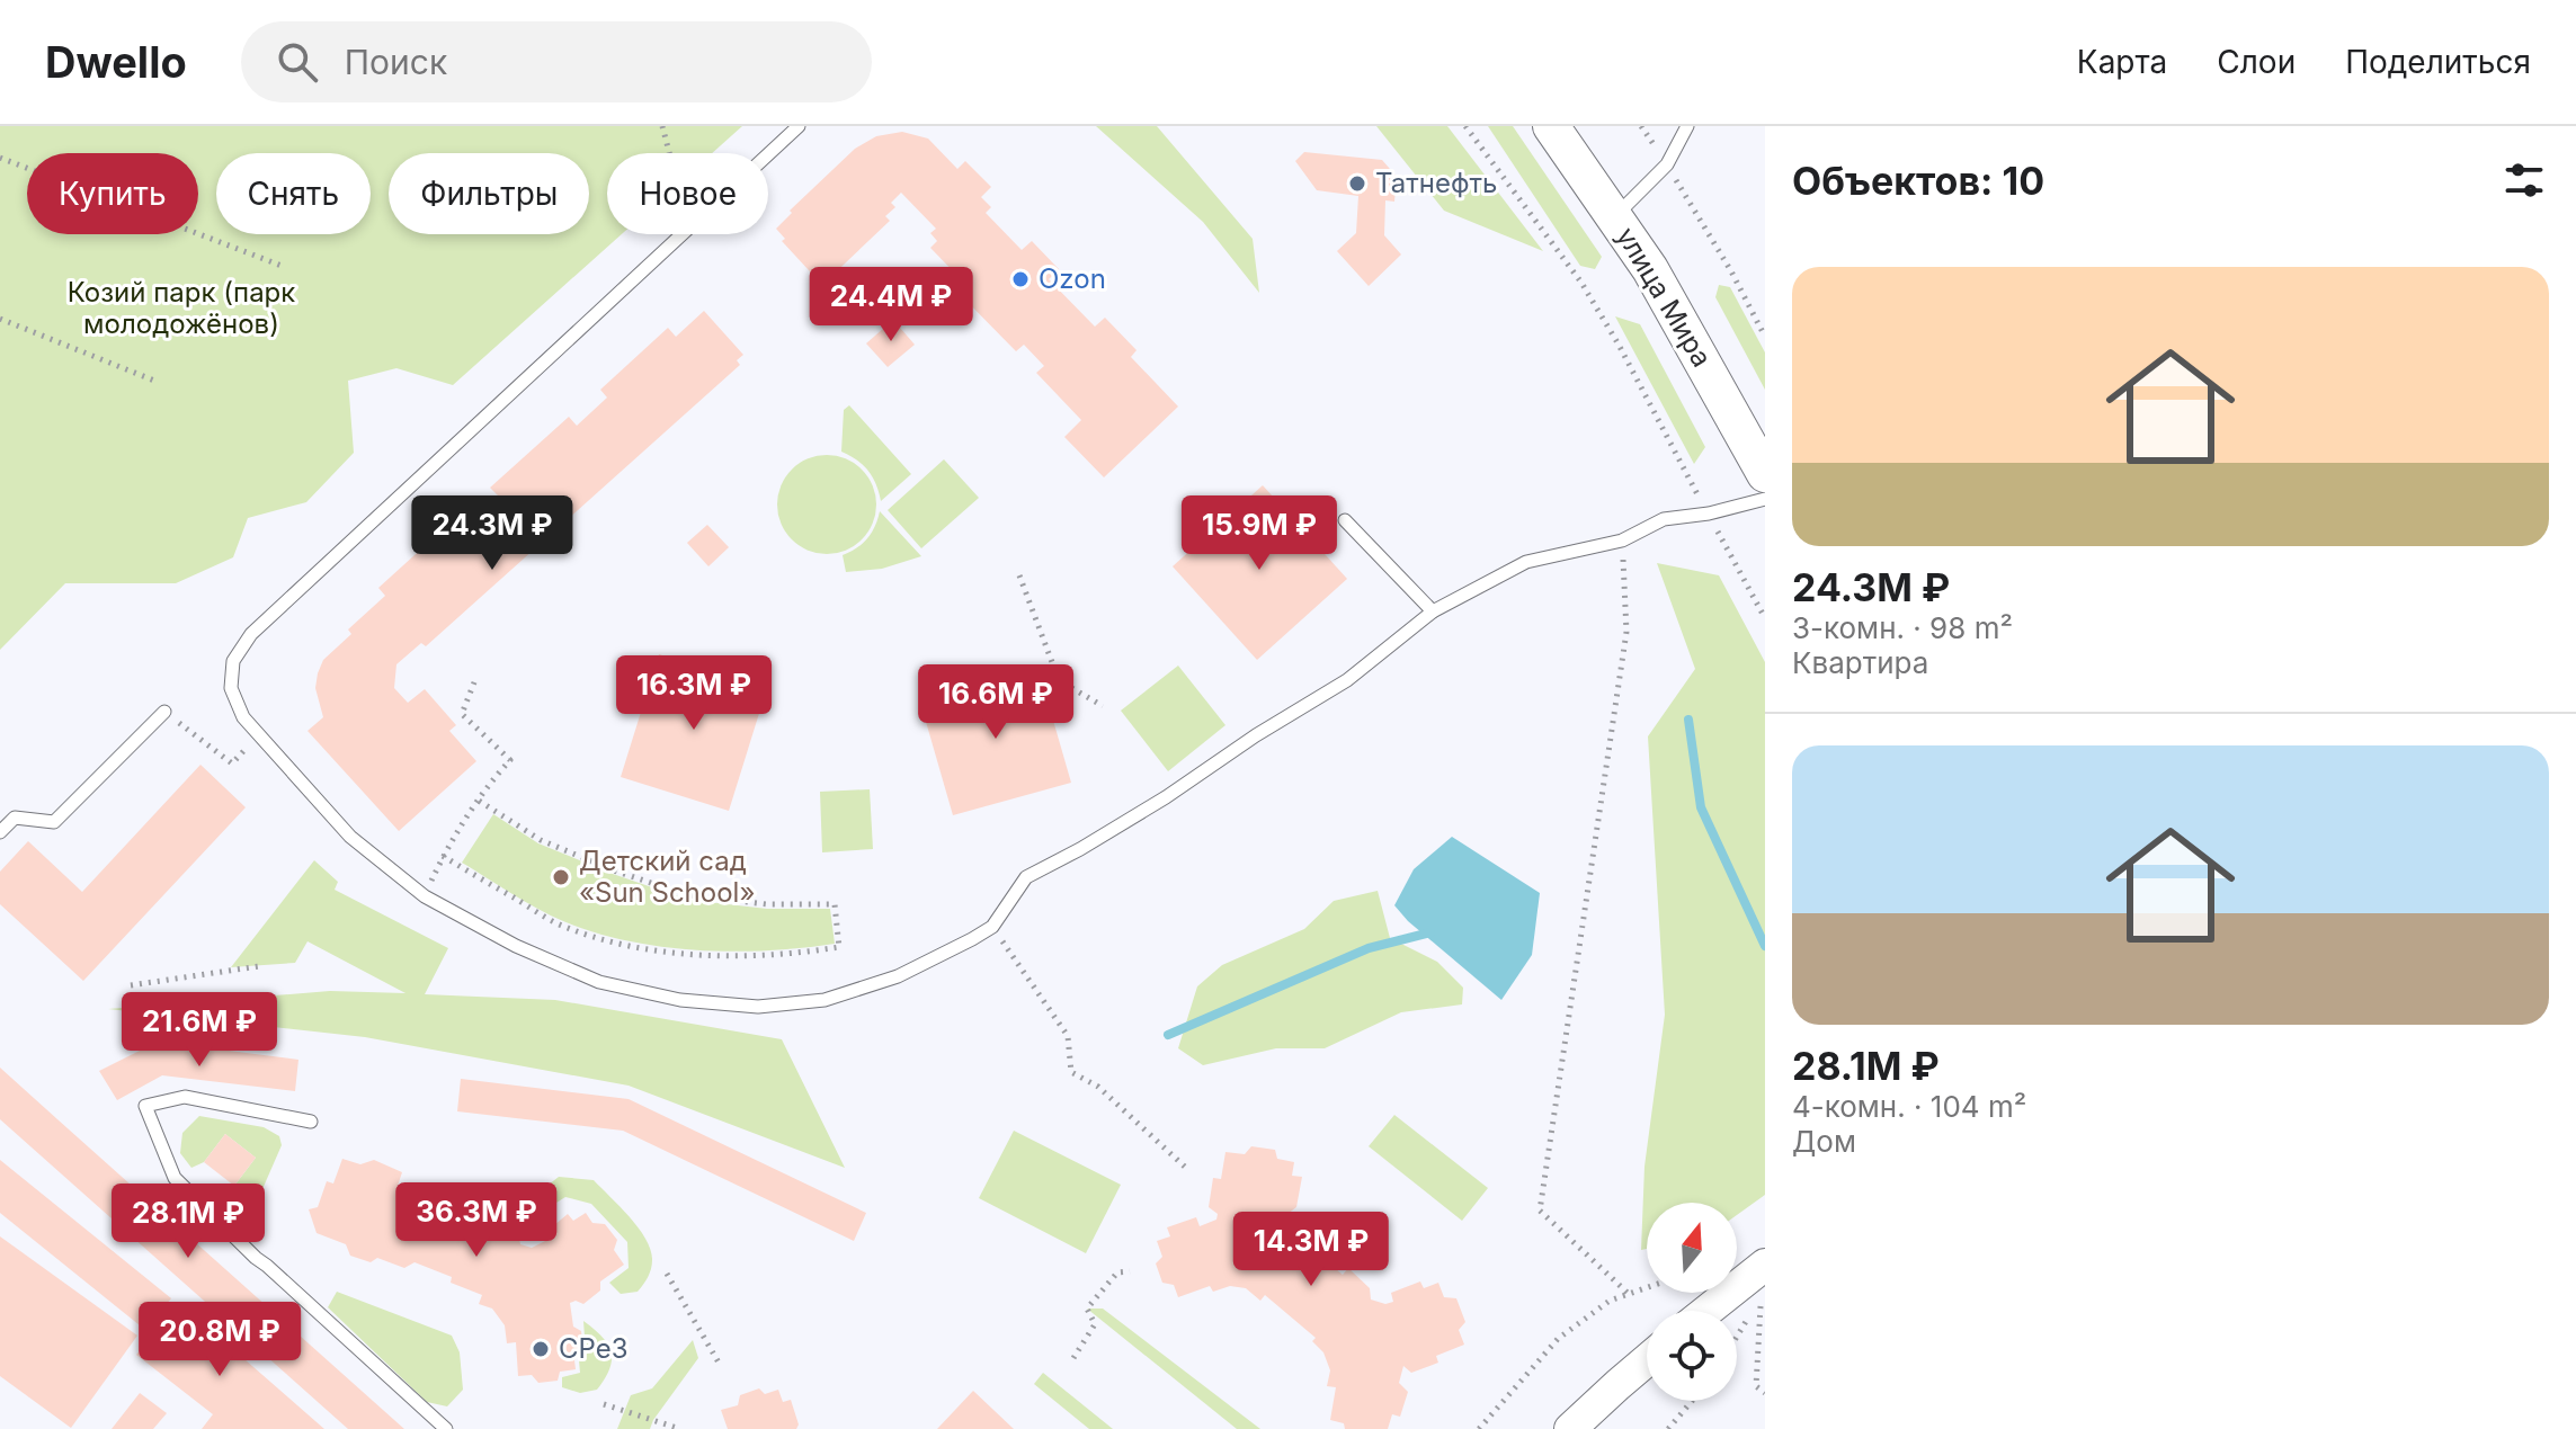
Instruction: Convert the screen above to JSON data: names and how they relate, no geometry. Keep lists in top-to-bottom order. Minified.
{"streets":{"main road":["улица Мира"]},"parks":["Козий парк (парк молодожёнов)"],"places":["Татнефть","Ozon","Детский сад «Sun School»","СРеЗ"],"north":"top","page":{"header":"Dwello","search":"Поиск","nav":["Карта","Слои","Поделиться"],"heading":"Объектов: 10","chip":["Купить","Снять","Фильтры","Новое"],"list":[{"name":"24.3M ₽","note":"3-комн. · 98 m² · Квартира"},{"name":"28.1M ₽","note":"4-комн. · 104 m² · Дом"}],"price":["24.4M ₽","24.3M ₽","15.9M ₽","16.3M ₽","16.6M ₽","21.6M ₽","36.3M ₽","28.1M ₽","14.3M ₽","20.8M ₽"]}}
